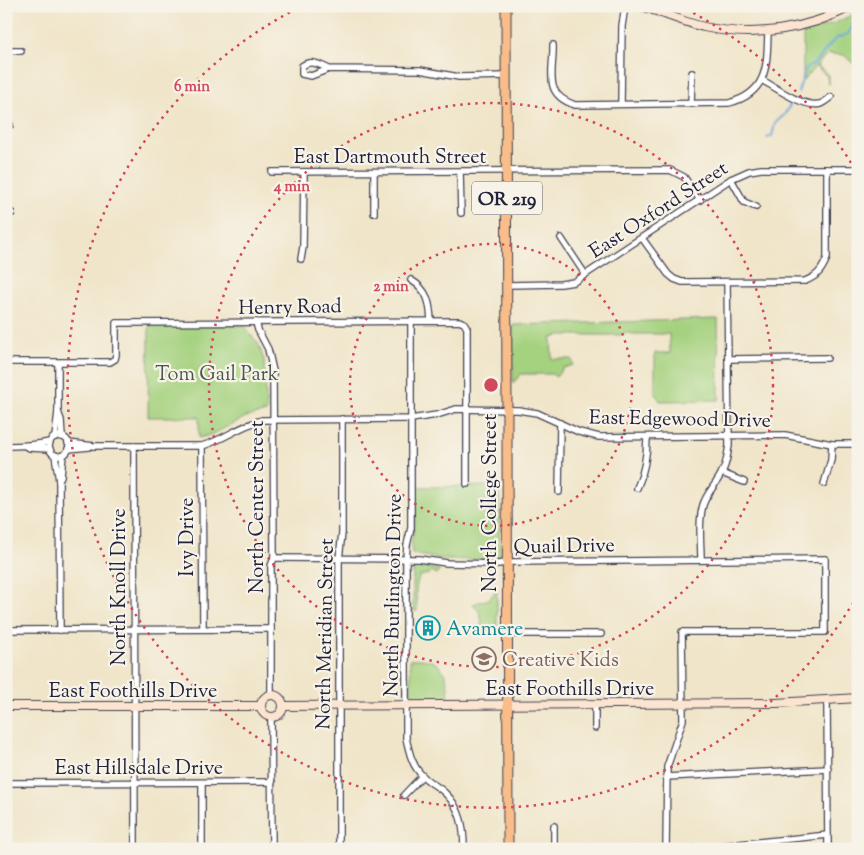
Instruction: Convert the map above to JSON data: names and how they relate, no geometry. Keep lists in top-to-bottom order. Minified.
{"streets":{"main road":["OR 219","North College Street"],"street":["East Dartmouth Street","East Oxford Street","Henry Road","East Edgewood Drive","North Center Street","Ivy Drive","Quail Drive","North Knoll Drive","North Burlington Drive","North Meridian Street","East Foothills Drive","East Hillsdale Drive"]},"crossings":[["East Dartmouth Street","East Oxford Street"],["East Dartmouth Street","North College Street"],["East Oxford Street","North College Street"],["Henry Road","East Edgewood Drive"],["Henry Road","North Center Street"],["Henry Road","North Burlington Drive"],["East Edgewood Drive","North College Street"],["East Edgewood Drive","North Center Street"],["East Edgewood Drive","Ivy Drive"],["East Edgewood Drive","North Knoll Drive"],["East Edgewood Drive","North Burlington Drive"],["East Edgewood Drive","North Meridian Street"],["North College Street","Quail Drive"],["North College Street","East Foothills Drive"],["North Center Street","Quail Drive"],["North Center Street","East Foothills Drive"],["Quail Drive","North Burlington Drive"],["Quail Drive","North Meridian Street"],["Quail Drive","East Foothills Drive"],["North Knoll Drive","East Foothills Drive"],["North Knoll Drive","East Hillsdale Drive"],["North Burlington Drive","East Foothills Drive"],["North Meridian Street","East Foothills Drive"]],"parks":["Tom Gail Park"],"places":{"building":["Avamere"],"school or university":["Creative Kids"]},"rings":["6 min","4 min","2 min"]}
